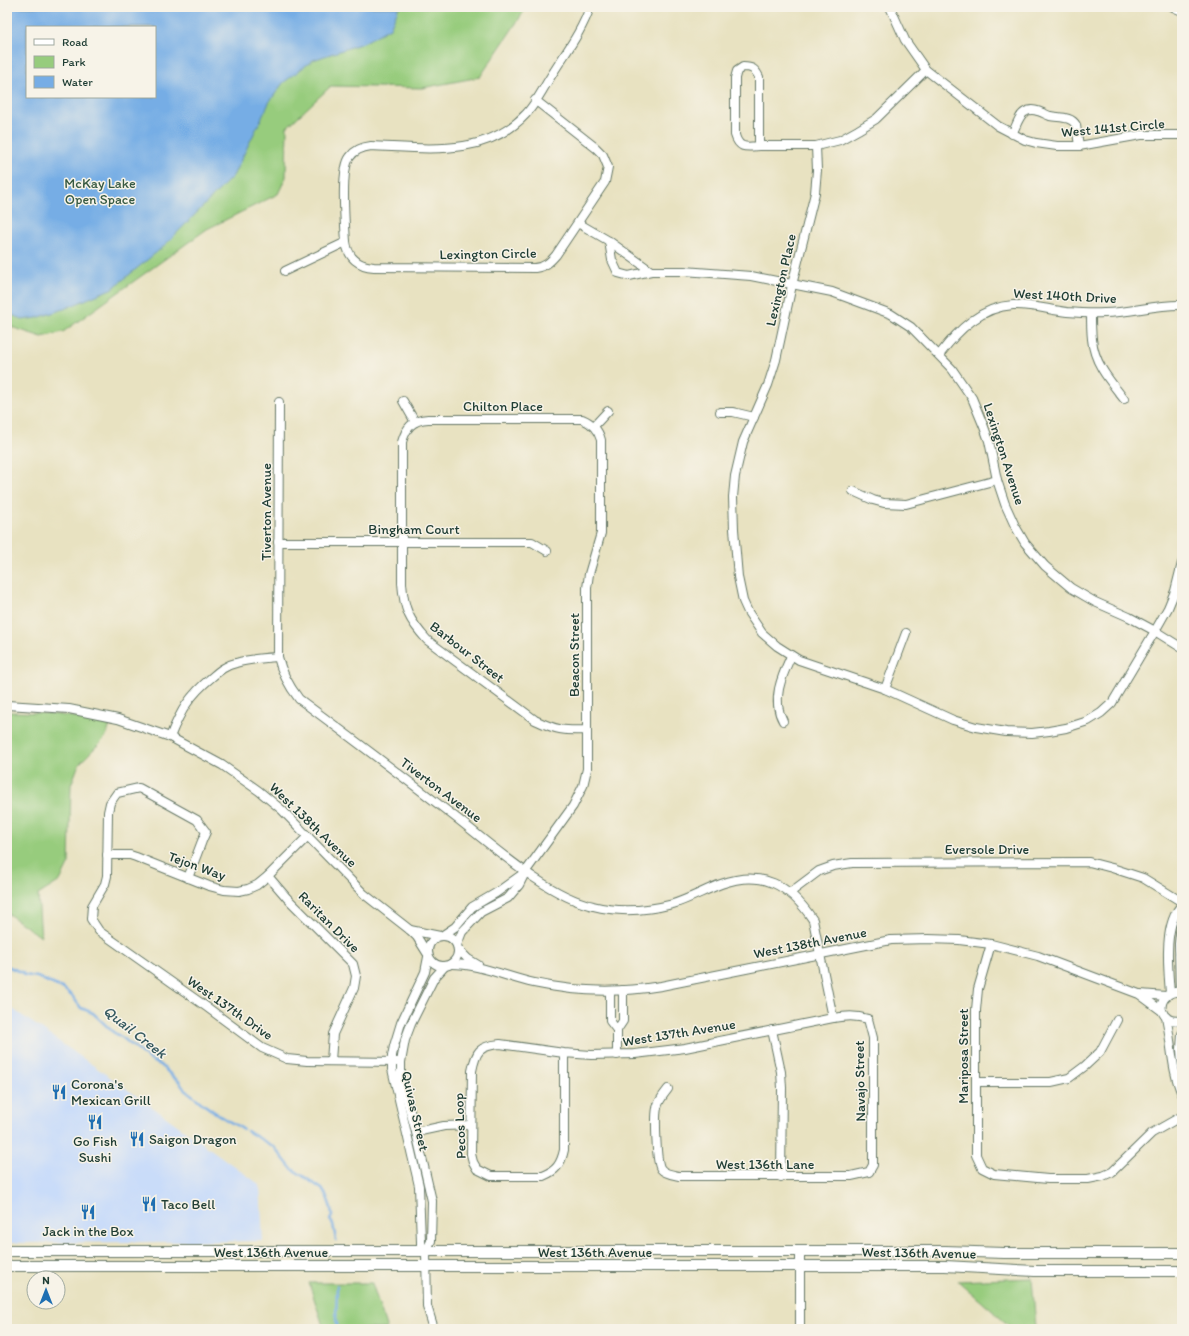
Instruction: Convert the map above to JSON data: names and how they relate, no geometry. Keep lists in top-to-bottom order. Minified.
{"streets":{"main road":["West 136th Avenue"],"street":["West 141st Circle","Lexington Circle","Lexington Place","West 140th Drive","Chilton Place","Lexington Avenue","Tiverton Avenue","Bingham Court","Barbour Street","Beacon Street","West 138th Avenue","Eversole Drive","Tejon Way","Raritan Drive","West 137th Drive","West 137th Avenue","Mariposa Street","Navajo Street","Quivas Street","Pecos Loop","West 136th Lane"]},"crossings":[["Lexington Place","Lexington Avenue"],["West 140th Drive","Lexington Avenue"],["Chilton Place","Barbour Street"],["Chilton Place","Beacon Street"],["Tiverton Avenue","Bingham Court"],["Tiverton Avenue","Beacon Street"],["Tiverton Avenue","West 138th Avenue"],["Tiverton Avenue","Eversole Drive"],["Bingham Court","Barbour Street"],["Barbour Street","Beacon Street"],["Beacon Street","West 138th Avenue"],["Beacon Street","Quivas Street"],["West 138th Avenue","Tejon Way"],["West 138th Avenue","Mariposa Street"],["West 138th Avenue","Quivas Street"],["Tejon Way","Raritan Drive"],["Tejon Way","West 137th Drive"],["Raritan Drive","West 137th Drive"],["West 137th Drive","Quivas Street"],["West 137th Avenue","Navajo Street"],["West 137th Avenue","Pecos Loop"],["Navajo Street","West 136th Lane"],["Quivas Street","West 136th Avenue"]],"water":["Quail Creek"],"parks":["McKay Lake Open Space"],"places":{"restaurant":["Corona's Mexican Grill","Go Fish Sushi","Saigon Dragon","Taco Bell","Jack in the Box"]},"legend":["Road","Park","Water"],"north":"top"}
